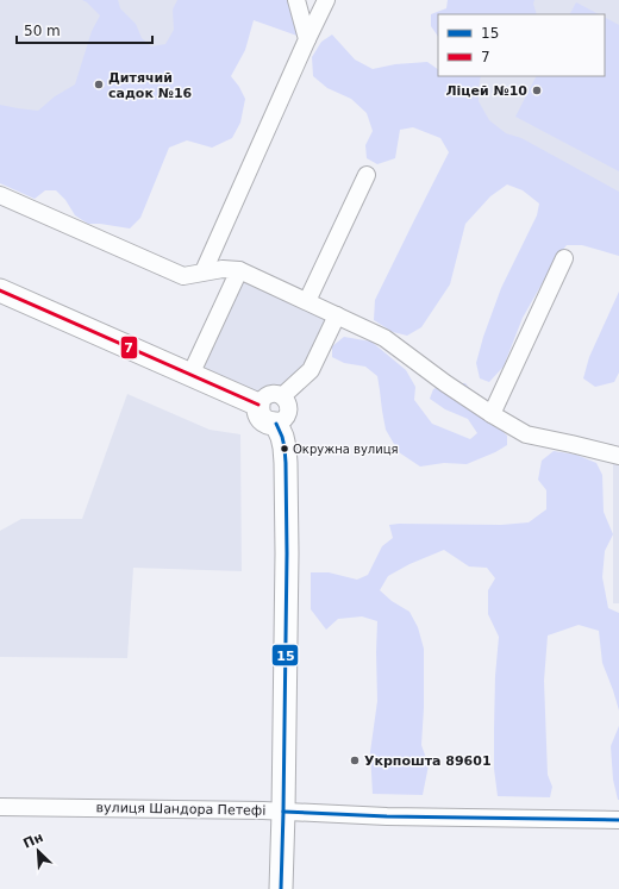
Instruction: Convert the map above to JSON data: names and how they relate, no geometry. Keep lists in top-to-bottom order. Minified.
{"streets":{"street":["вулиця Шандора Петефі"]},"places":["Дитячий садок №16","Ліцей №10","Окружна вулиця","Укрпошта 89601"],"lines":["transit line 7","transit line 15"],"legend":["15","7"],"scale_bar":"50 m","north":"top left"}
